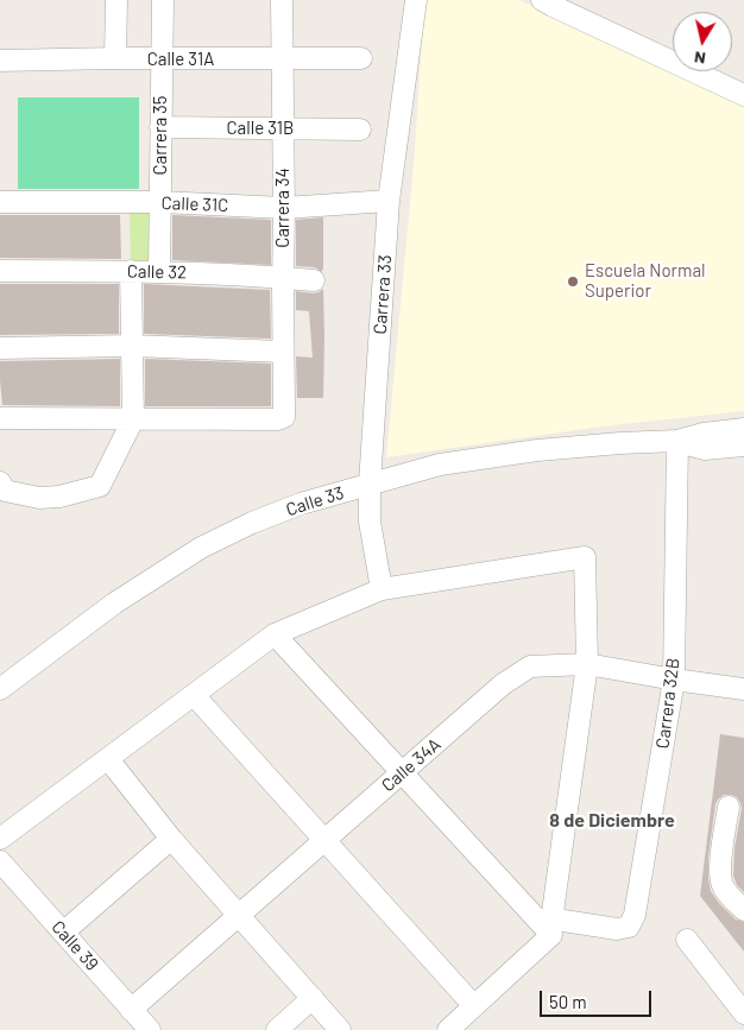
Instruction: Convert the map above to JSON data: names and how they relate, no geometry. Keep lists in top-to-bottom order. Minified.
{"streets":{"street":["Calle 31A","Calle 31B","Carrera 35","Calle 31C","Carrera 34","Calle 32","Carrera 33","Calle 33","Carrera 32B","Calle 34A","Calle 39"]},"crossings":[["Calle 31A","Carrera 35"],["Calle 31A","Carrera 34"],["Calle 31B","Carrera 35"],["Calle 31B","Carrera 34"],["Carrera 35","Calle 31C"],["Carrera 35","Calle 32"],["Calle 31C","Carrera 34"],["Calle 31C","Carrera 33"],["Carrera 34","Calle 32"],["Carrera 33","Calle 33"],["Calle 33","Carrera 32B"],["Carrera 32B","Calle 34A"],["Calle 34A","Calle 39"]],"districts":["8 de Diciembre"],"places":["Escuela Normal Superior"],"scale_bar":"50 m","north":"bottom"}
